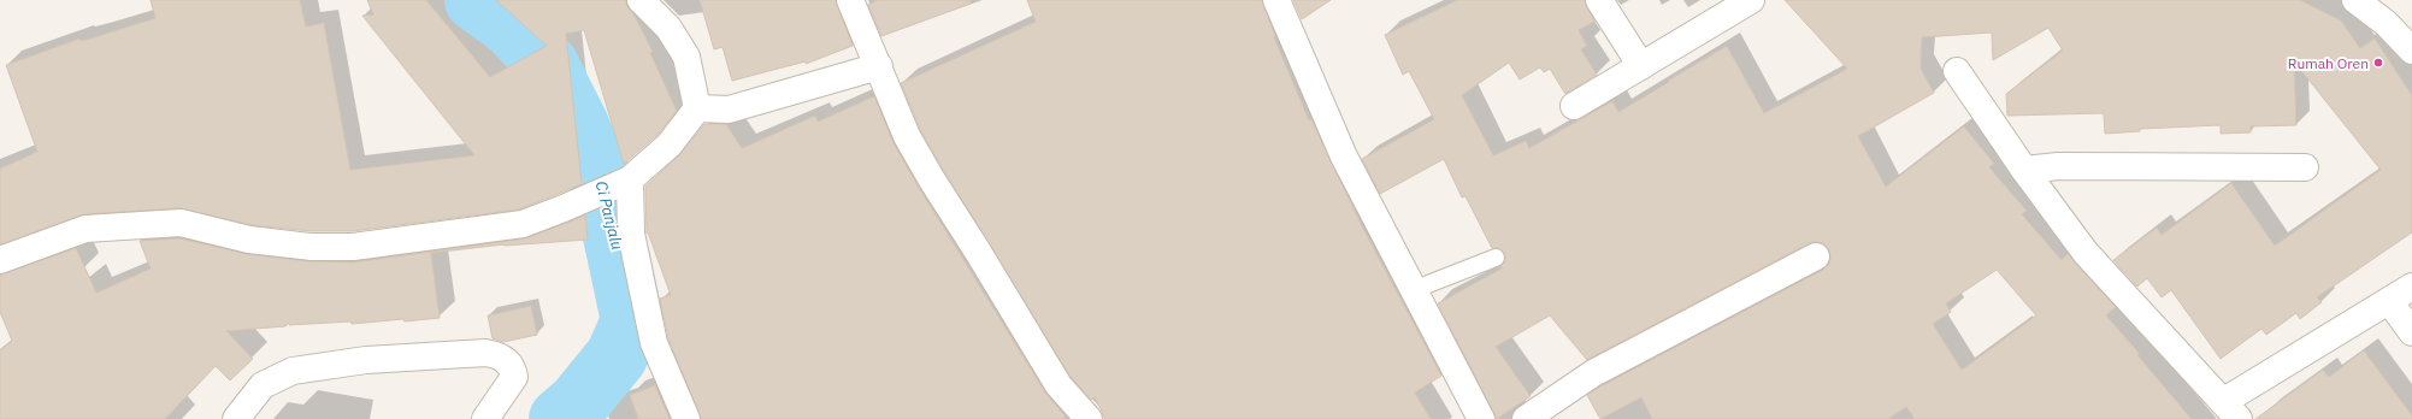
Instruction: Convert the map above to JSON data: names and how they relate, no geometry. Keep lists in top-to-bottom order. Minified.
{"water":["Ci Panjalu"],"places":["Rumah Oren"]}
